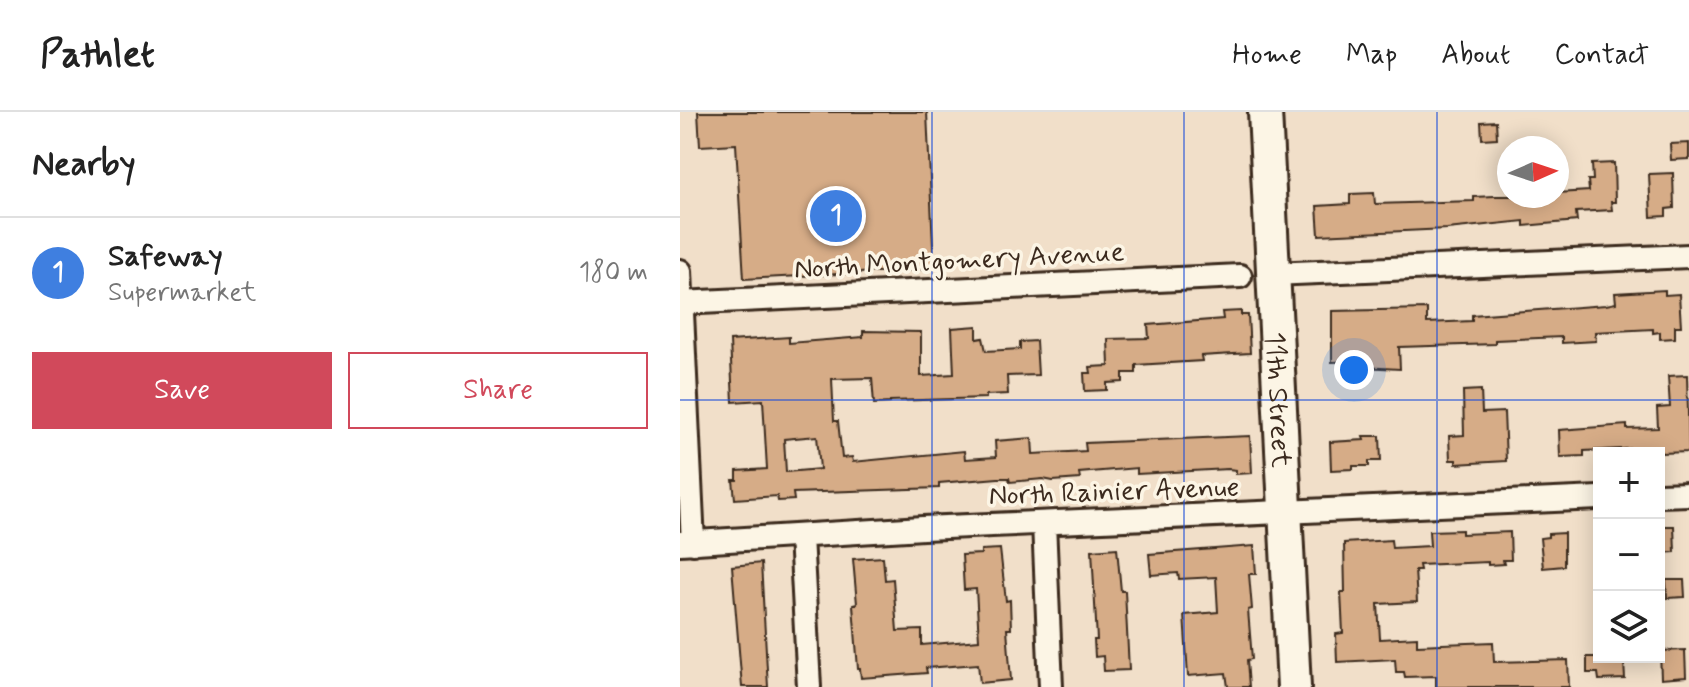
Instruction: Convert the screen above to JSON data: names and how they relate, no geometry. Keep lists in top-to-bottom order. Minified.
{"streets":{"main road":["11th Street"],"street":["North Montgomery Avenue","North Rainier Avenue"]},"crossings":[["North Montgomery Avenue","11th Street"],["11th Street","North Rainier Avenue"]],"north":"right","page":{"header":"Pathlet","nav":["Home","Map","About","Contact"],"heading":"Nearby","pins":"1","list":[{"mark":"1","name":"Safeway","note":"Supermarket","value":"180 m"}],"buttons":["Save","Share"],"map_buttons":["+","−"]}}
